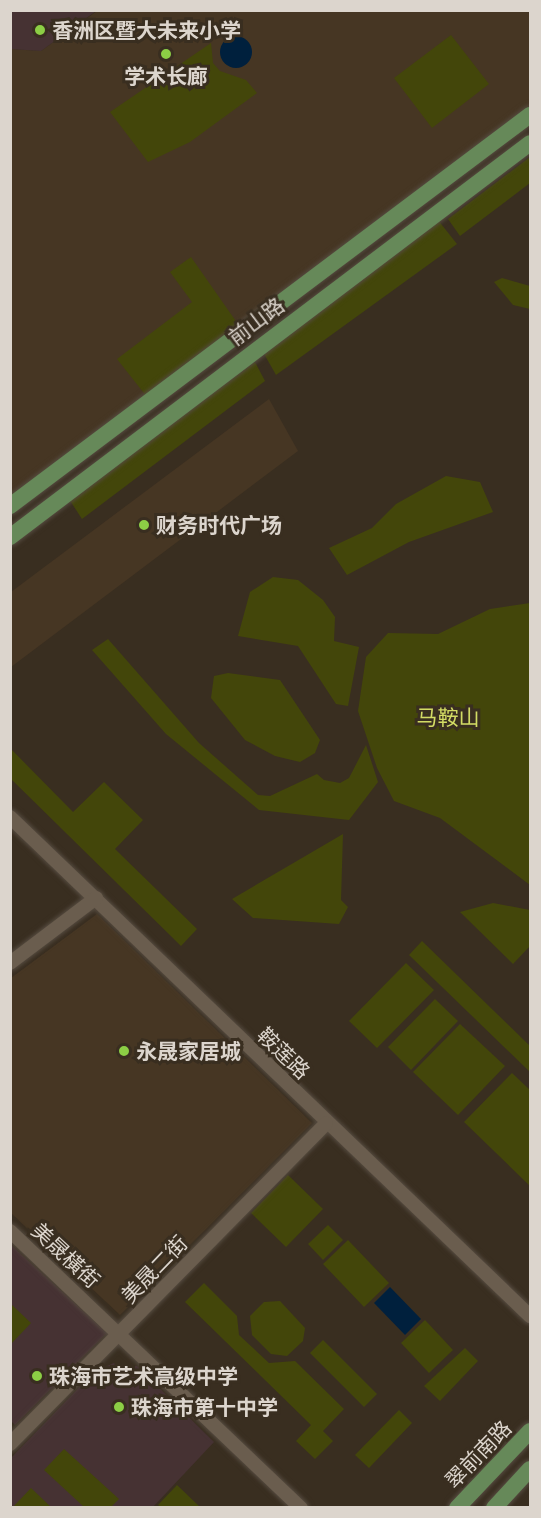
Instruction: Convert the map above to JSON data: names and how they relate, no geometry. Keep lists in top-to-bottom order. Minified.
{"streets":{"main road":["前山路","翠前南路"],"street":["鞍莲路","美晟橫街","美晟二街"]},"crossings":[["鞍莲路","美晟二街"],["美晟橫街","美晟二街"]],"parks":["马鞍山"],"places":["香洲区暨大未来小学","学术长廊","财务时代广场","永晟家居城","珠海市艺术高级中学","珠海市第十中学"]}
